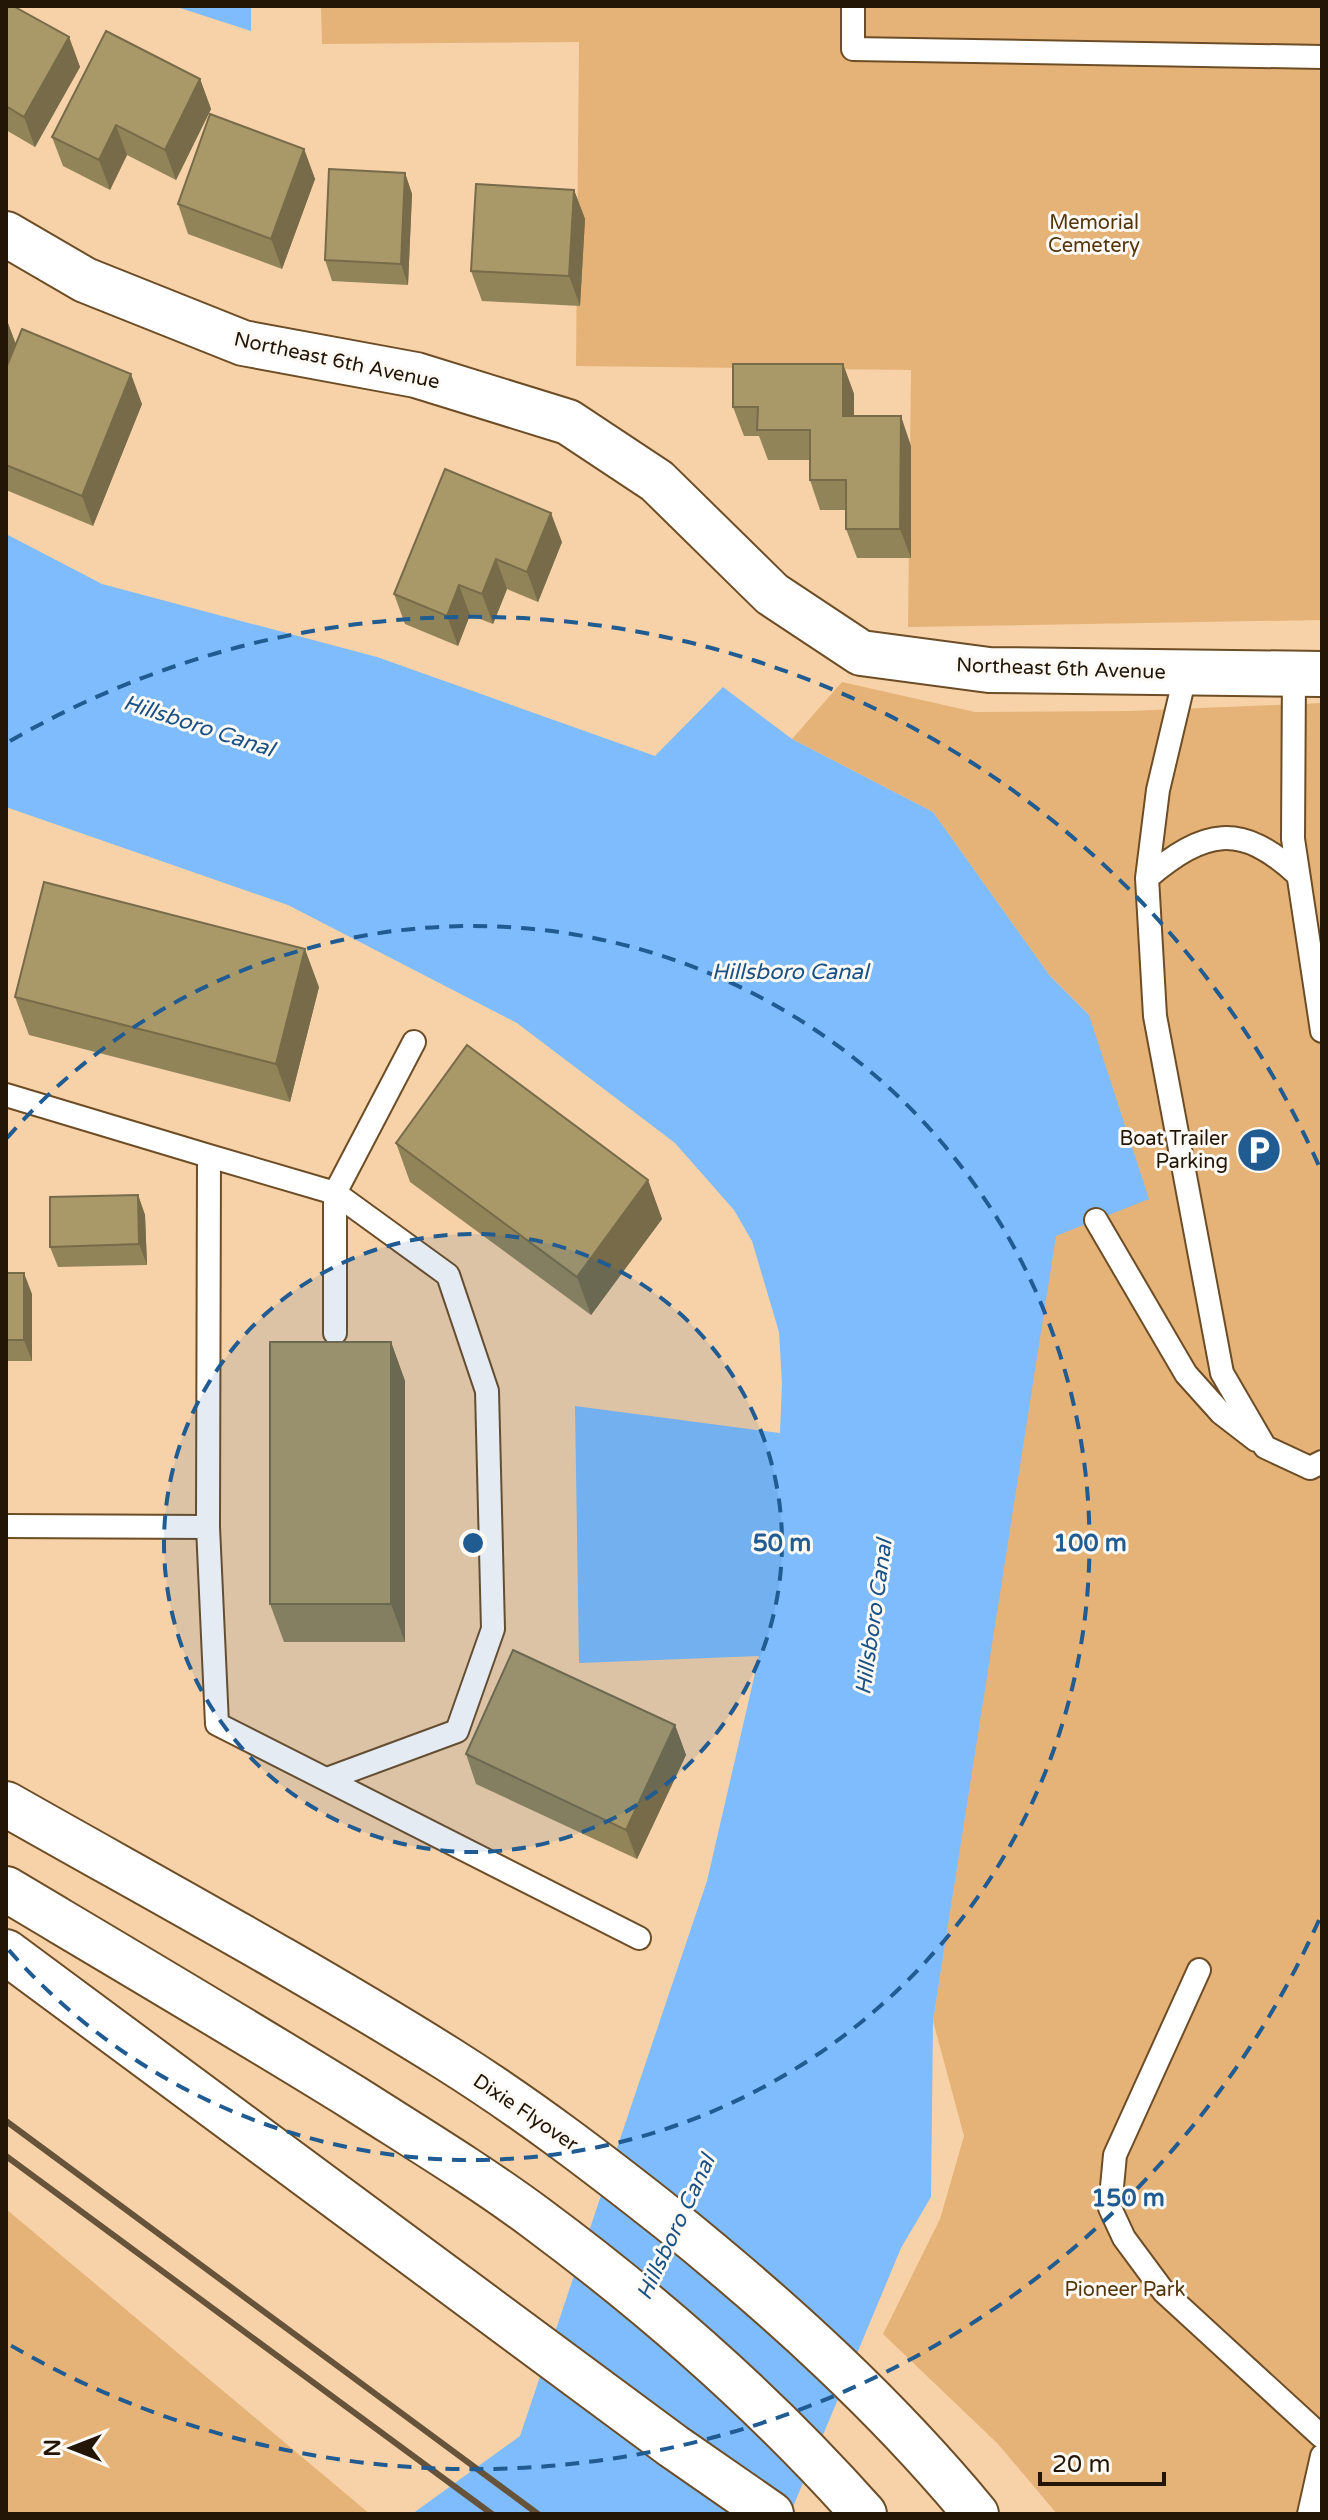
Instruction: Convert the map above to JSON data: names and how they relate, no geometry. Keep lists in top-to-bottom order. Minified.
{"streets":{"main road":["Northeast 6th Avenue","Dixie Flyover"]},"water":["Hillsboro Canal"],"parks":["Memorial Cemetery","Pioneer Park"],"places":{"parking":["Boat Trailer Parking"]},"scale_bar":"20 m","north":"left","rings":["50 m","100 m","150 m"]}
